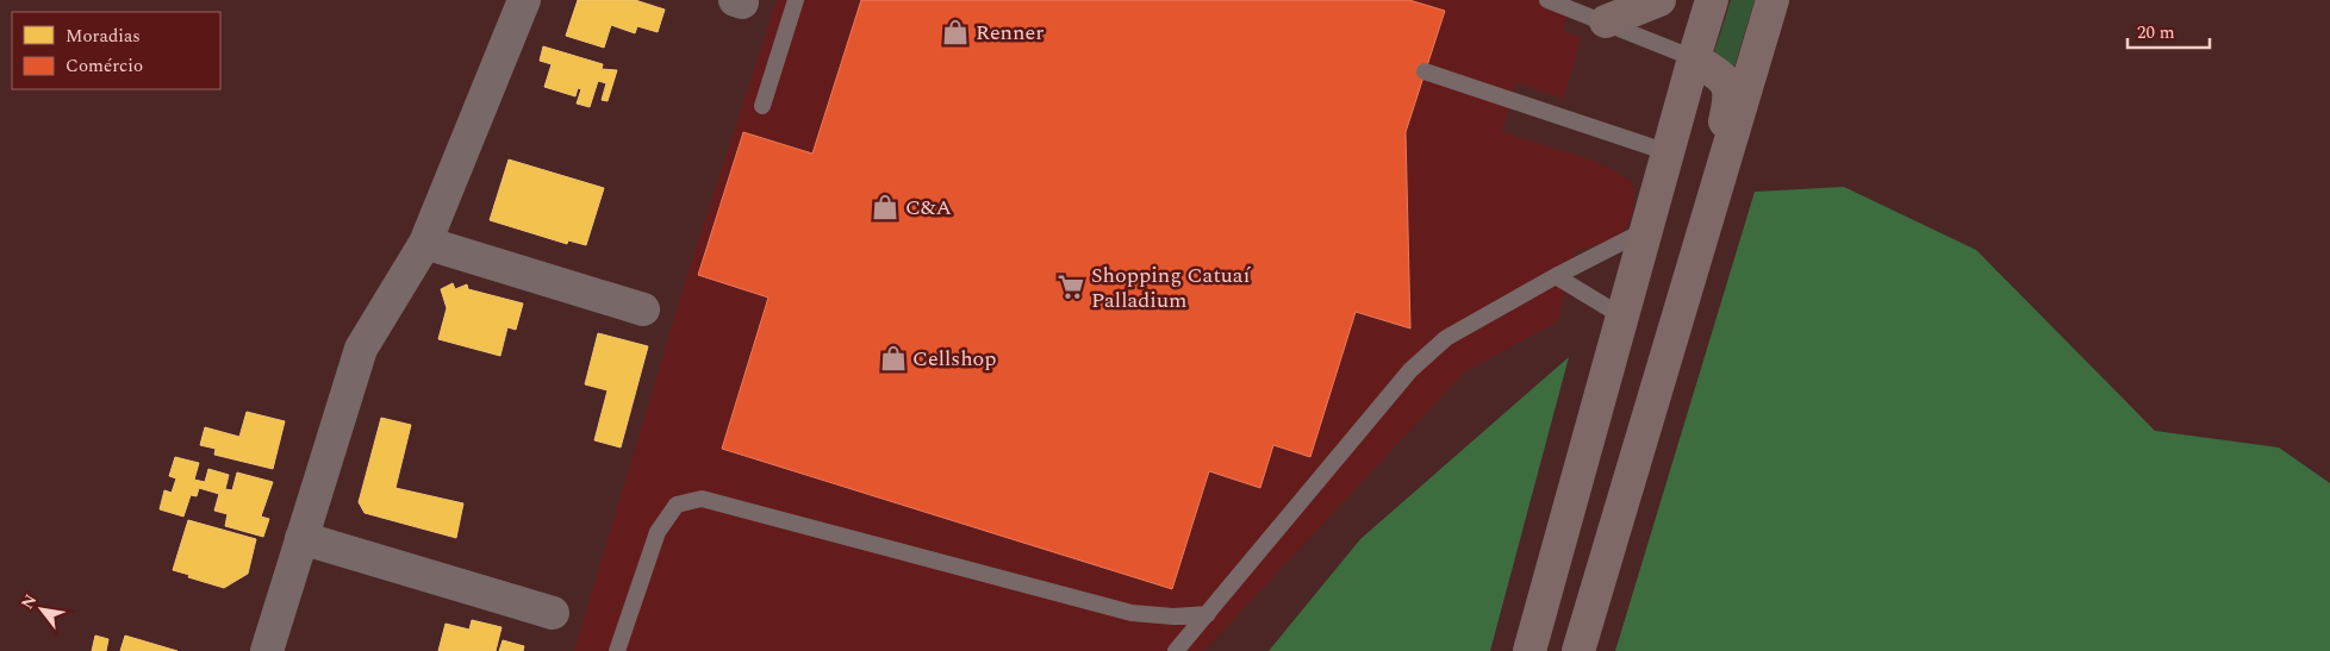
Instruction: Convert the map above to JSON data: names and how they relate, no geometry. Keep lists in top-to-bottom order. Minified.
{"places":{"shop":["Renner","C&A","Cellshop"],"supermarket":["Shopping Catuaí Palladium"]},"legend":["Moradias","Comércio"],"scale_bar":"20 m","north":"top left"}
